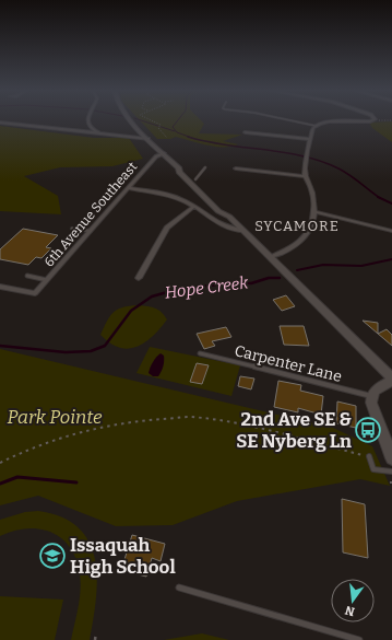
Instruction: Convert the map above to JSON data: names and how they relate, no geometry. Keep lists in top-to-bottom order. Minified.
{"streets":{"street":["6th Avenue Southeast"],"lane":["Carpenter Lane"]},"districts":["SYCAMORE"],"water":["Hope Creek"],"parks":["Park Pointe"],"places":{"bus stop":["2nd Ave SE & SE Nyberg Ln"],"school or university":["Issaquah High School"]},"north":"bottom"}
